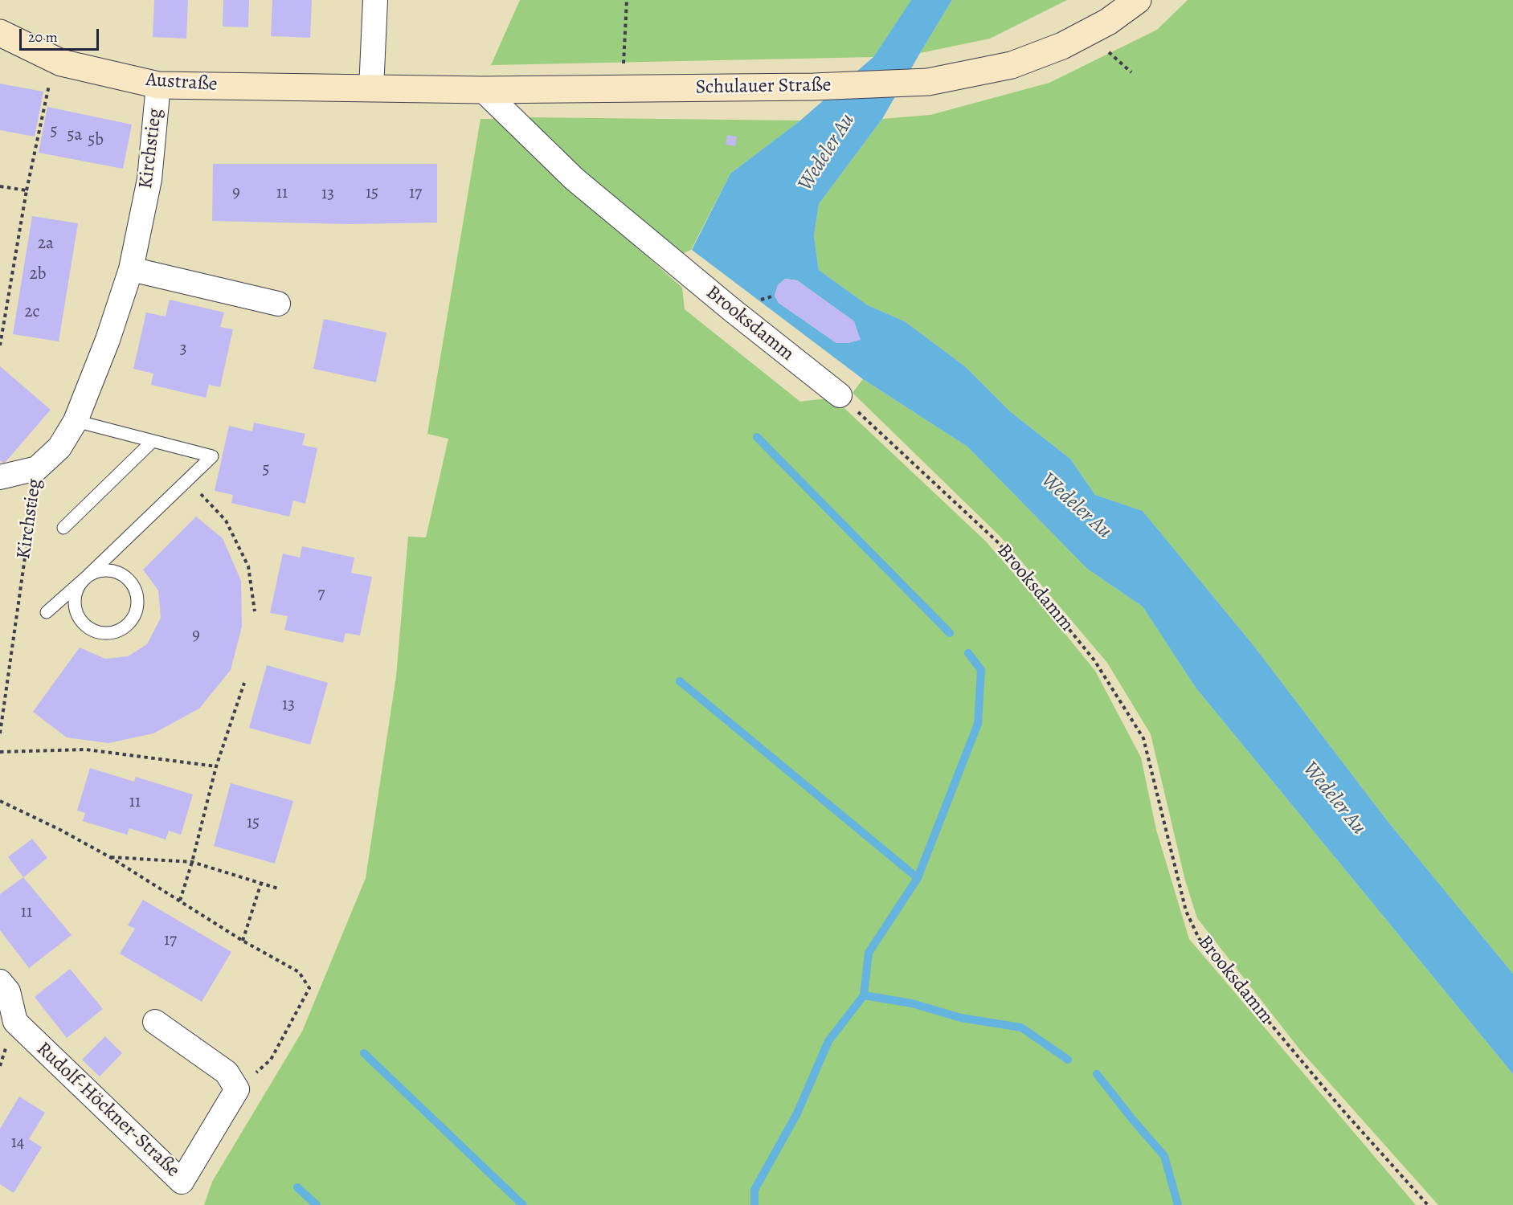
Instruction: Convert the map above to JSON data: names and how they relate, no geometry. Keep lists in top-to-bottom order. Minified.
{"streets":{"street":["Austraße","Schulauer Straße","Kirchstieg","Brooksdamm","Rudolf-Höckner-Straße"]},"crossings":[["Austraße","Schulauer Straße"],["Austraße","Kirchstieg"],["Schulauer Straße","Brooksdamm"]],"water":["Wedeler Au"],"house_numbers":["5","5a","5b","9","11","15","17","13","2a","2b","2c","3","5","7","9","13","11","15","11","17","14"],"scale_bar":"20 m"}
